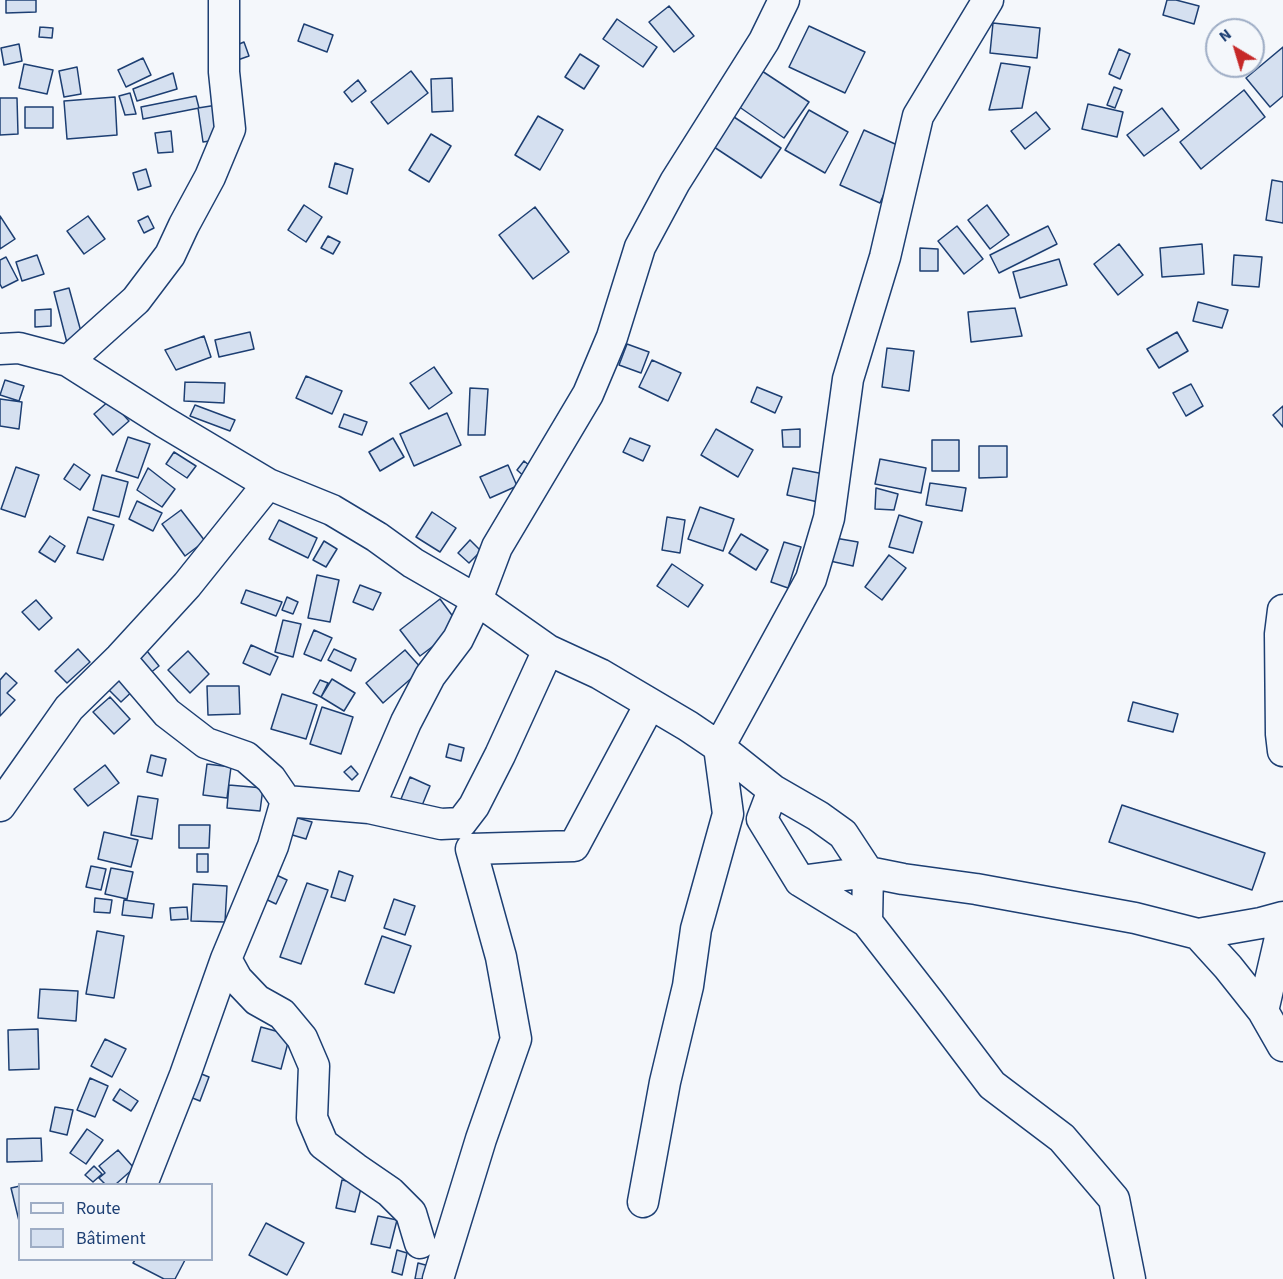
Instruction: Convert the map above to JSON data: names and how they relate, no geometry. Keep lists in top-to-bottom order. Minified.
{"legend":["Route","Bâtiment"],"north":"top left"}
